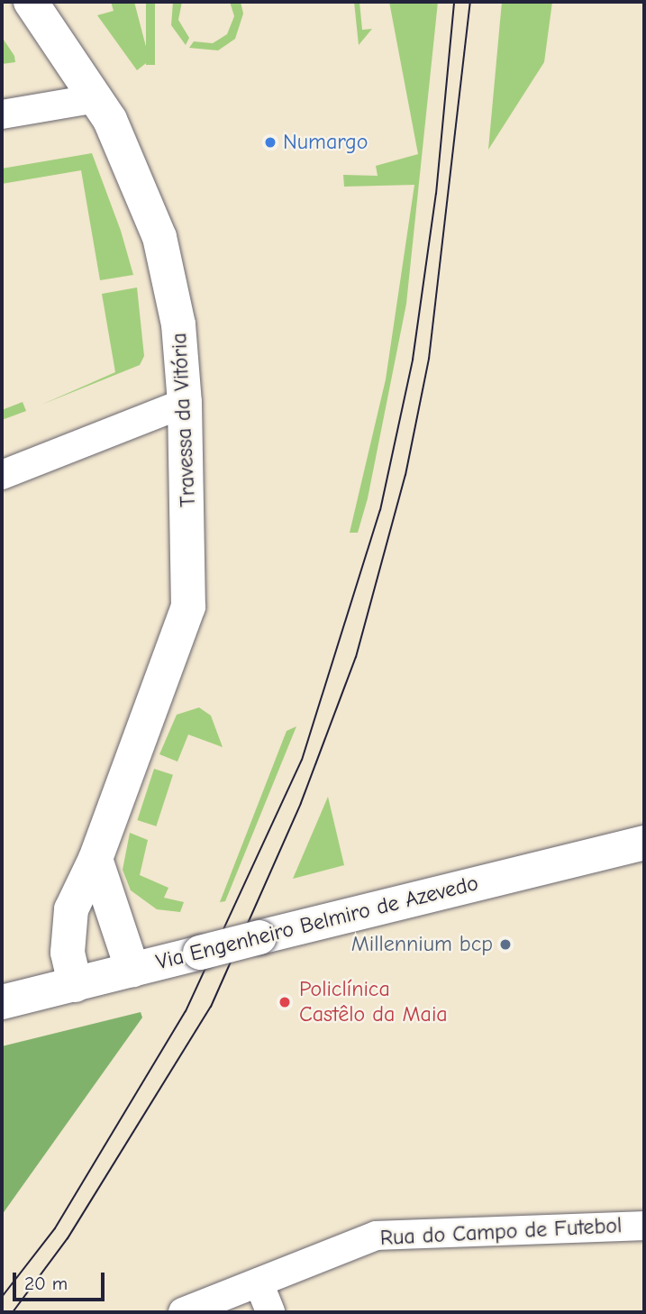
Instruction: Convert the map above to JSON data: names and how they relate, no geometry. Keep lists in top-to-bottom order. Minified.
{"streets":{"street":["Travessa da Vitória","Via Engenheiro Belmiro de Azevedo","Rua do Campo de Futebol"]},"crossings":[["Travessa da Vitória","Via Engenheiro Belmiro de Azevedo"]],"places":["Numargo","Millennium bcp","Policlínica Castêlo da Maia"],"scale_bar":"20 m"}
